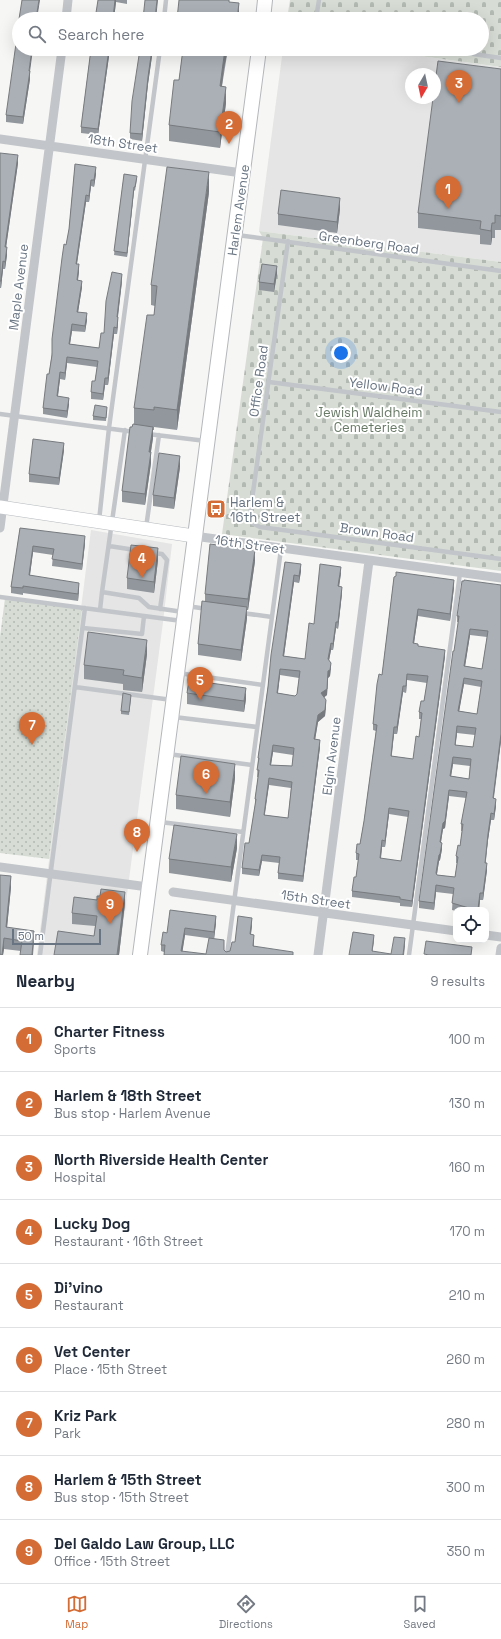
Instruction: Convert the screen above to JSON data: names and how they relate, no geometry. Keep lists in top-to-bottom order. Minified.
{"streets":{"main road":["Harlem Avenue"],"street":["18th Street","Maple Avenue","16th Street","Elgin Avenue","15th Street"],"lane":["Greenberg Road","Office Road","Yellow Road","Brown Road"]},"crossings":[["18th Street","Harlem Avenue"],["18th Street","Maple Avenue"],["Harlem Avenue","Greenberg Road"],["Harlem Avenue","16th Street"],["Greenberg Road","Office Road"],["Maple Avenue","16th Street"],["Office Road","Yellow Road"],["Office Road","Brown Road"],["16th Street","Elgin Avenue"],["Elgin Avenue","15th Street"]],"parks":["Jewish Waldheim Cemeteries"],"places":{"bus stop":["Harlem & 16th Street"]},"scale_bar":"50 m","north":"bottom","page":{"search":"Search here","pins":["3","2","1","4","5","7","6","8","9"],"scale":"50 m","heading":["Nearby","9 results"],"list":[{"mark":"1","name":"Charter Fitness","note":"Sports","value":"100 m"},{"mark":"2","name":"Harlem & 18th Street","note":"Bus stop · Harlem Avenue","value":"130 m"},{"mark":"3","name":"North Riverside Health Center","note":"Hospital","value":"160 m"},{"mark":"4","name":"Lucky Dog","note":"Restaurant · 16th Street","value":"170 m"},{"mark":"5","name":"Di’vino","note":"Restaurant","value":"210 m"},{"mark":"6","name":"Vet Center","note":"Place · 15th Street","value":"260 m"},{"mark":"7","name":"Kriz Park","note":"Park","value":"280 m"},{"mark":"8","name":"Harlem & 15th Street","note":"Bus stop · 15th Street","value":"300 m"},{"mark":"9","name":"Del Galdo Law Group, LLC","note":"Office · 15th Street","value":"350 m"}],"nav":["Map","Directions","Saved"]}}
